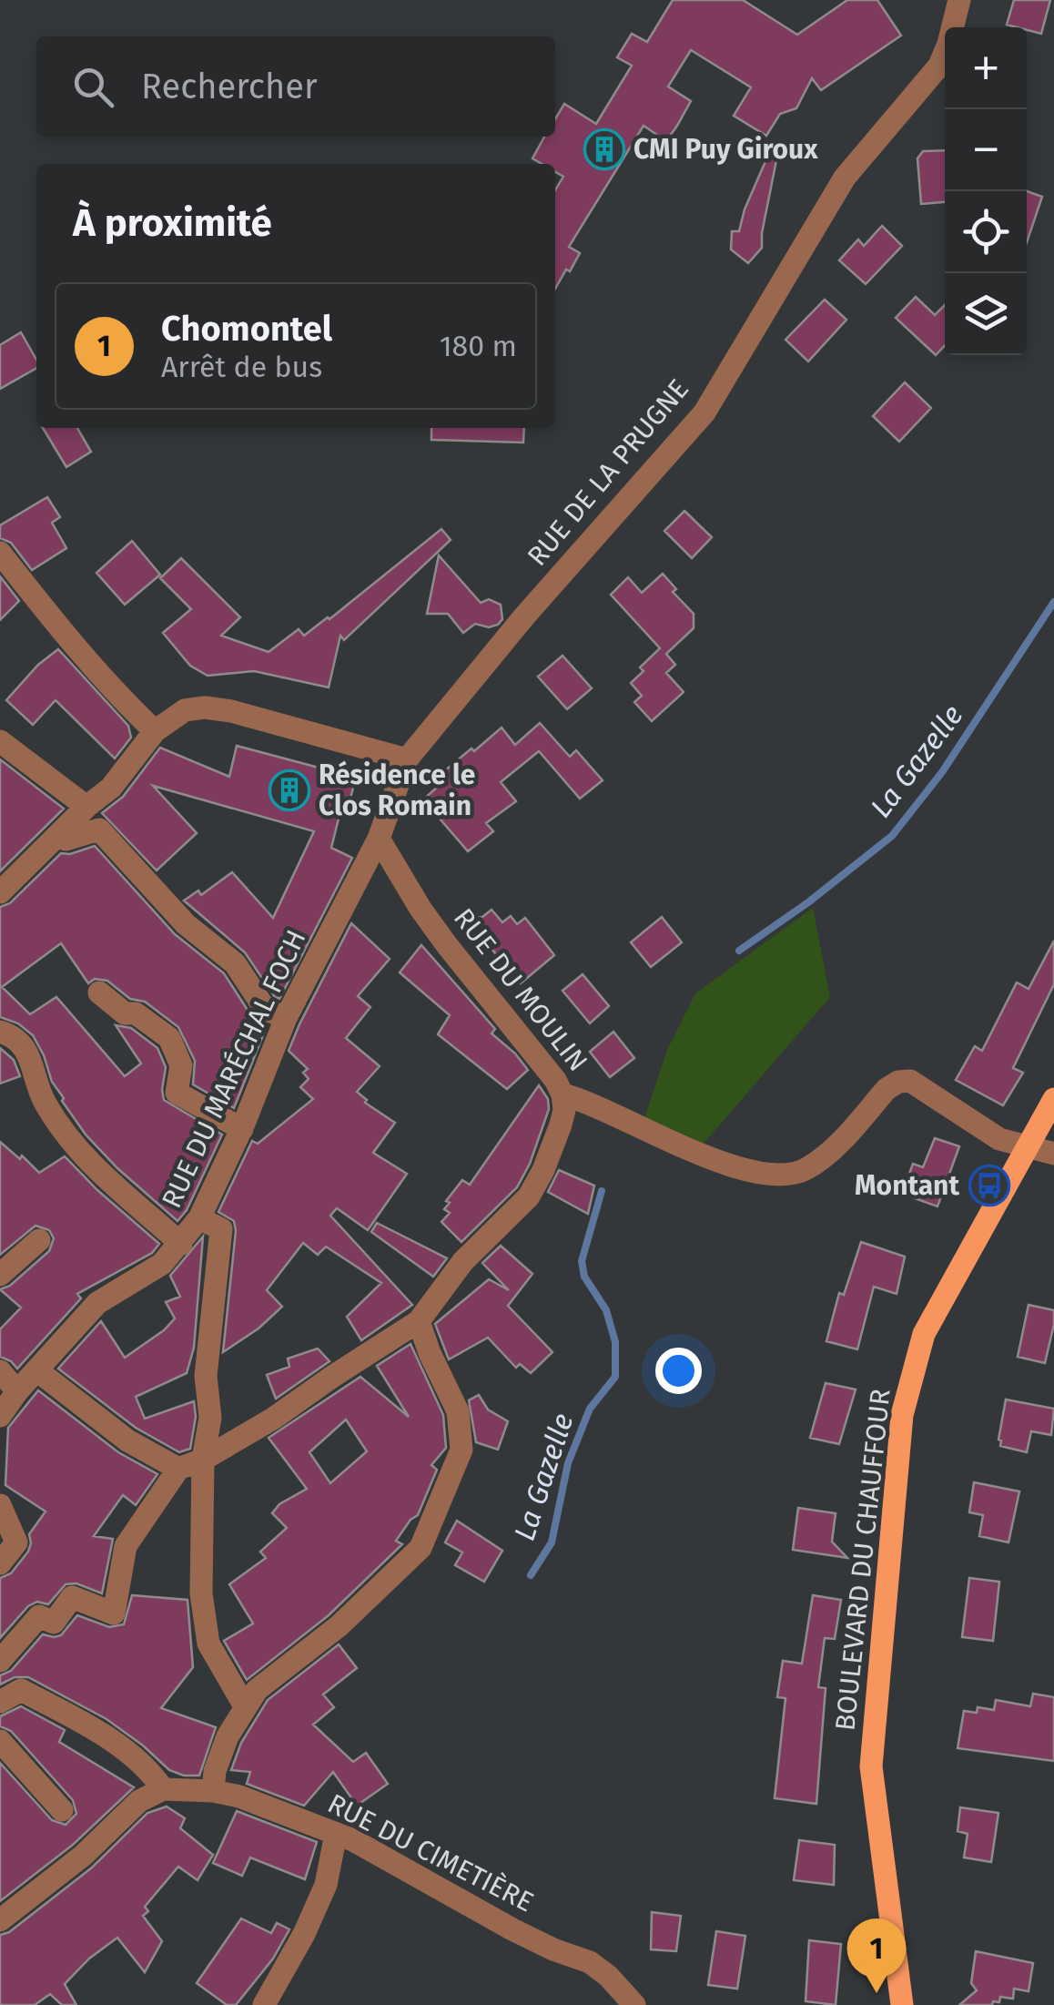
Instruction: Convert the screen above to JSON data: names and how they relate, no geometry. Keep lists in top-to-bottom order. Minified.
{"streets":{"main road":["BOULEVARD DU CHAUFFOUR"],"street":["RUE DE LA PRUGNE","RUE DU MOULIN","RUE DU MARÉCHAL FOCH","RUE DU CIMETIÈRE"]},"crossings":[["RUE DE LA PRUGNE","RUE DU MOULIN"],["RUE DE LA PRUGNE","RUE DU MARÉCHAL FOCH"],["RUE DU MOULIN","RUE DU MARÉCHAL FOCH"],["RUE DU MOULIN","BOULEVARD DU CHAUFFOUR"]],"water":["La Gazelle"],"places":{"building":["CMI Puy Giroux","Résidence le Clos Romain"],"bus stop":["Montant"]},"page":{"map_buttons":["+","−"],"search":"Rechercher","heading":"À proximité","list":[{"mark":"1","name":"Chomontel","note":"Arrêt de bus","value":"180 m"}],"pins":"1"}}
